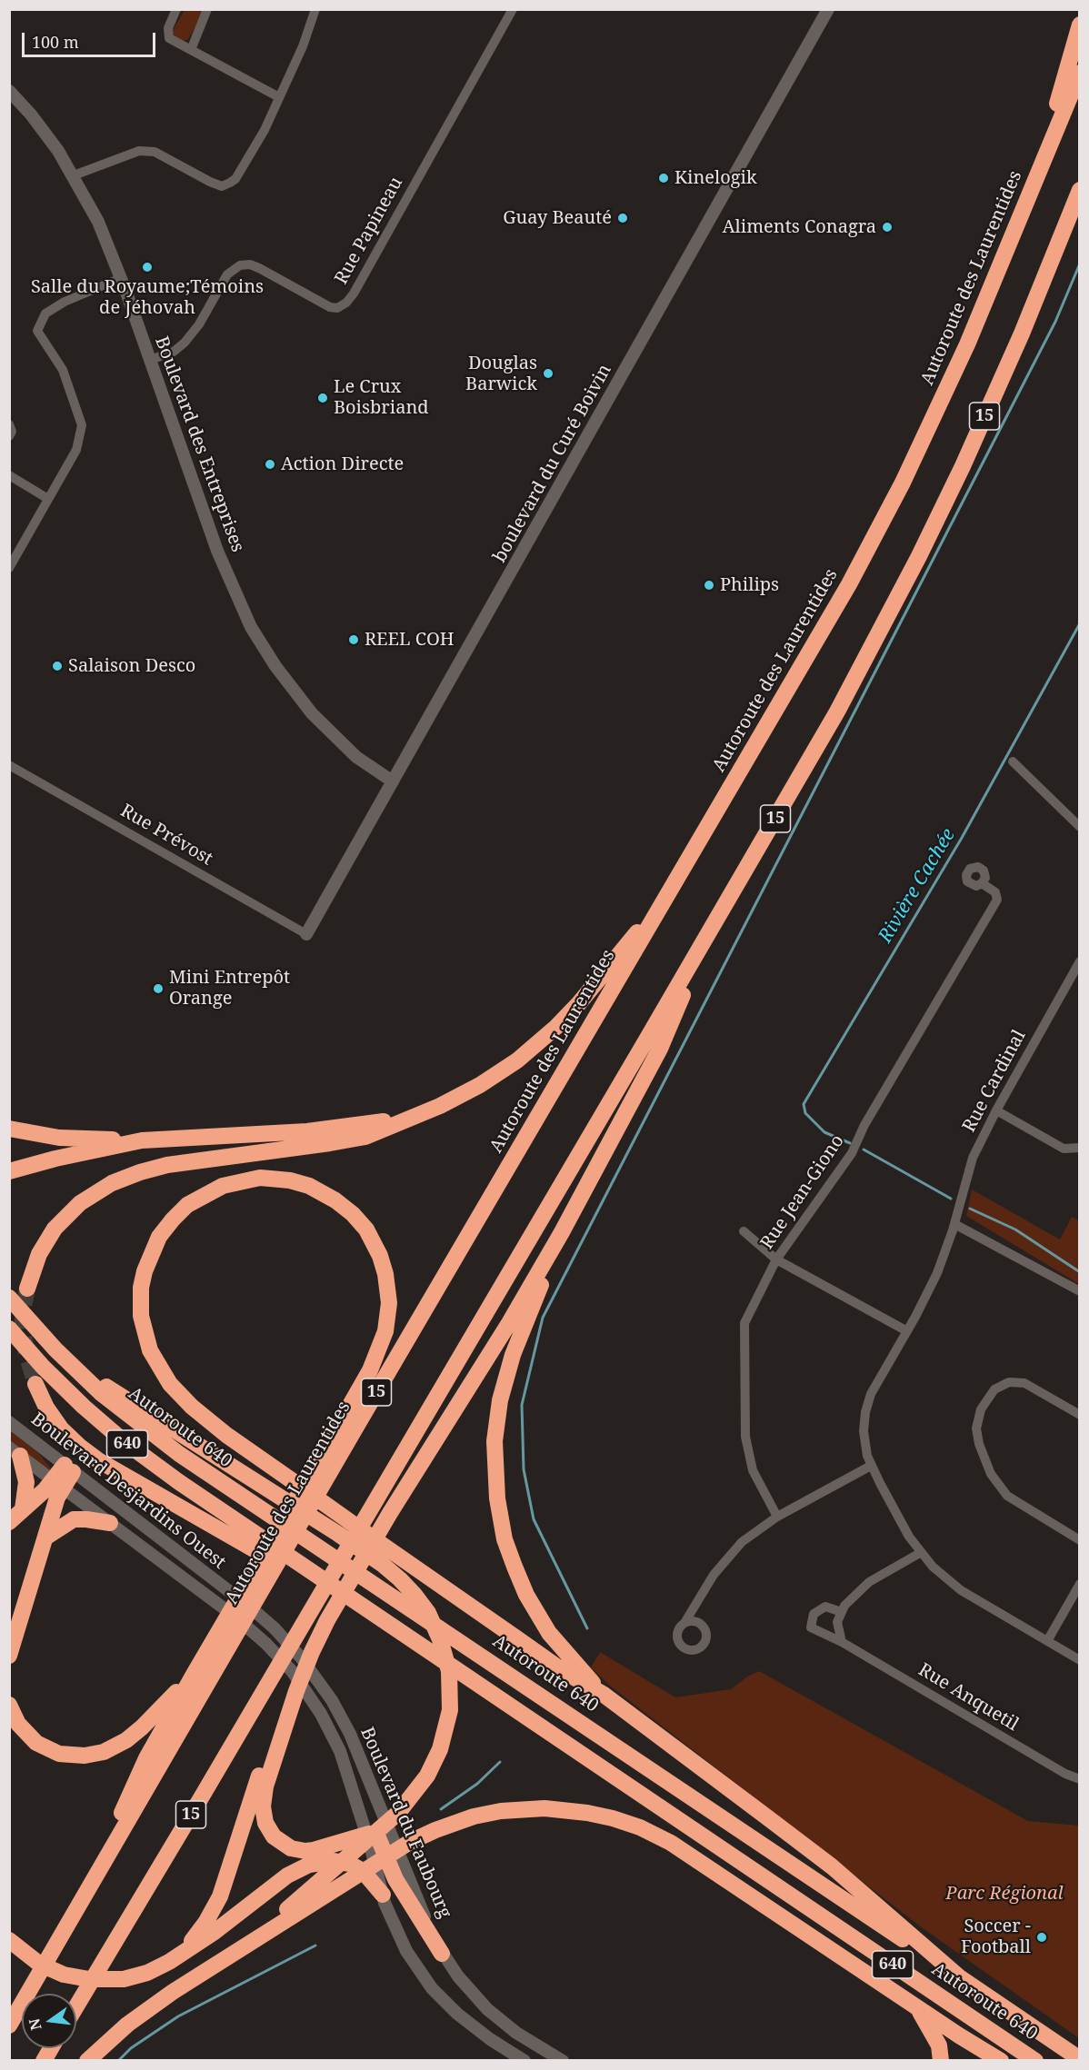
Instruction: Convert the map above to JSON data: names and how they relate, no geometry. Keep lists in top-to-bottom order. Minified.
{"streets":{"highway":["Autoroute des Laurentides","15","Autoroute 640","640"],"street":["Rue Papineau","Boulevard des Entreprises","boulevard du Curé Boivin","Rue Prévost","Rue Cardinal","Rue Jean-Giono","Boulevard Desjardins Ouest","Rue Anquetil","Boulevard du Faubourg"]},"crossings":[["Rue Papineau","Boulevard des Entreprises"],["Boulevard des Entreprises","boulevard du Curé Boivin"],["boulevard du Curé Boivin","Rue Prévost"],["Autoroute 640","640"],["Boulevard Desjardins Ouest","Boulevard du Faubourg"]],"water":["Rivière Cachée"],"parks":["Parc Régional"],"places":["Kinelogik","Guay Beauté","Aliments Conagra","Salle du Royaume;Témoins de Jéhovah","Douglas Barwick","Le Crux Boisbriand","Action Directe","Philips","REEL COH","Salaison Desco","Mini Entrepôt Orange","Soccer - Football"],"scale_bar":"100 m","north":"left"}
